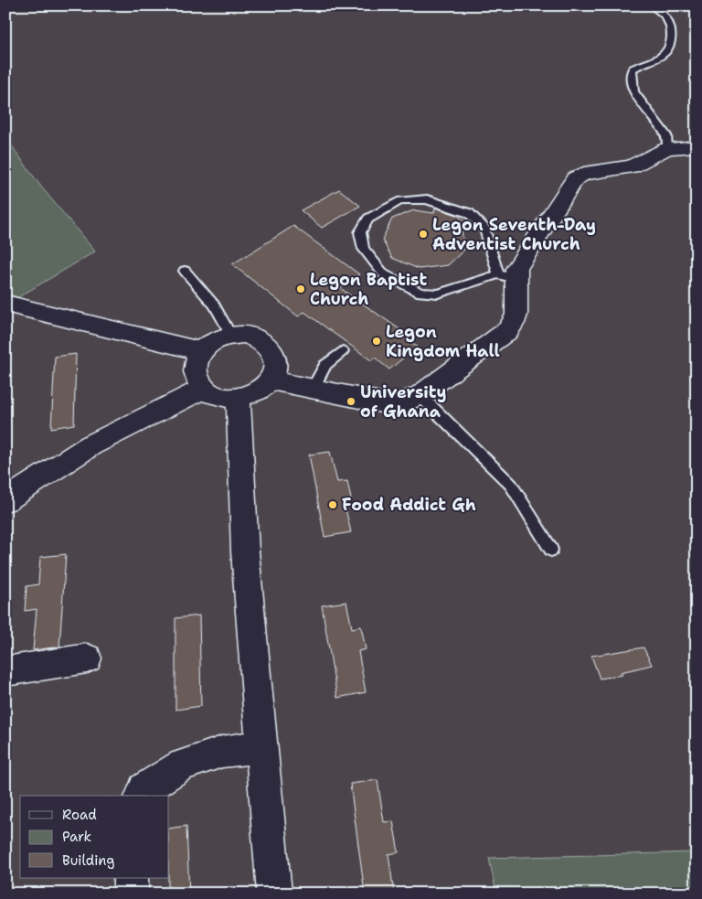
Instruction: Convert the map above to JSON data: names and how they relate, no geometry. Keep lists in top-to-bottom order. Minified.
{"places":["Legon Seventh-Day Adventist Church","Legon Baptist Church","Legon Kingdom Hall","University of Ghana","Food Addict Gh"],"legend":["Road","Park","Building"]}
